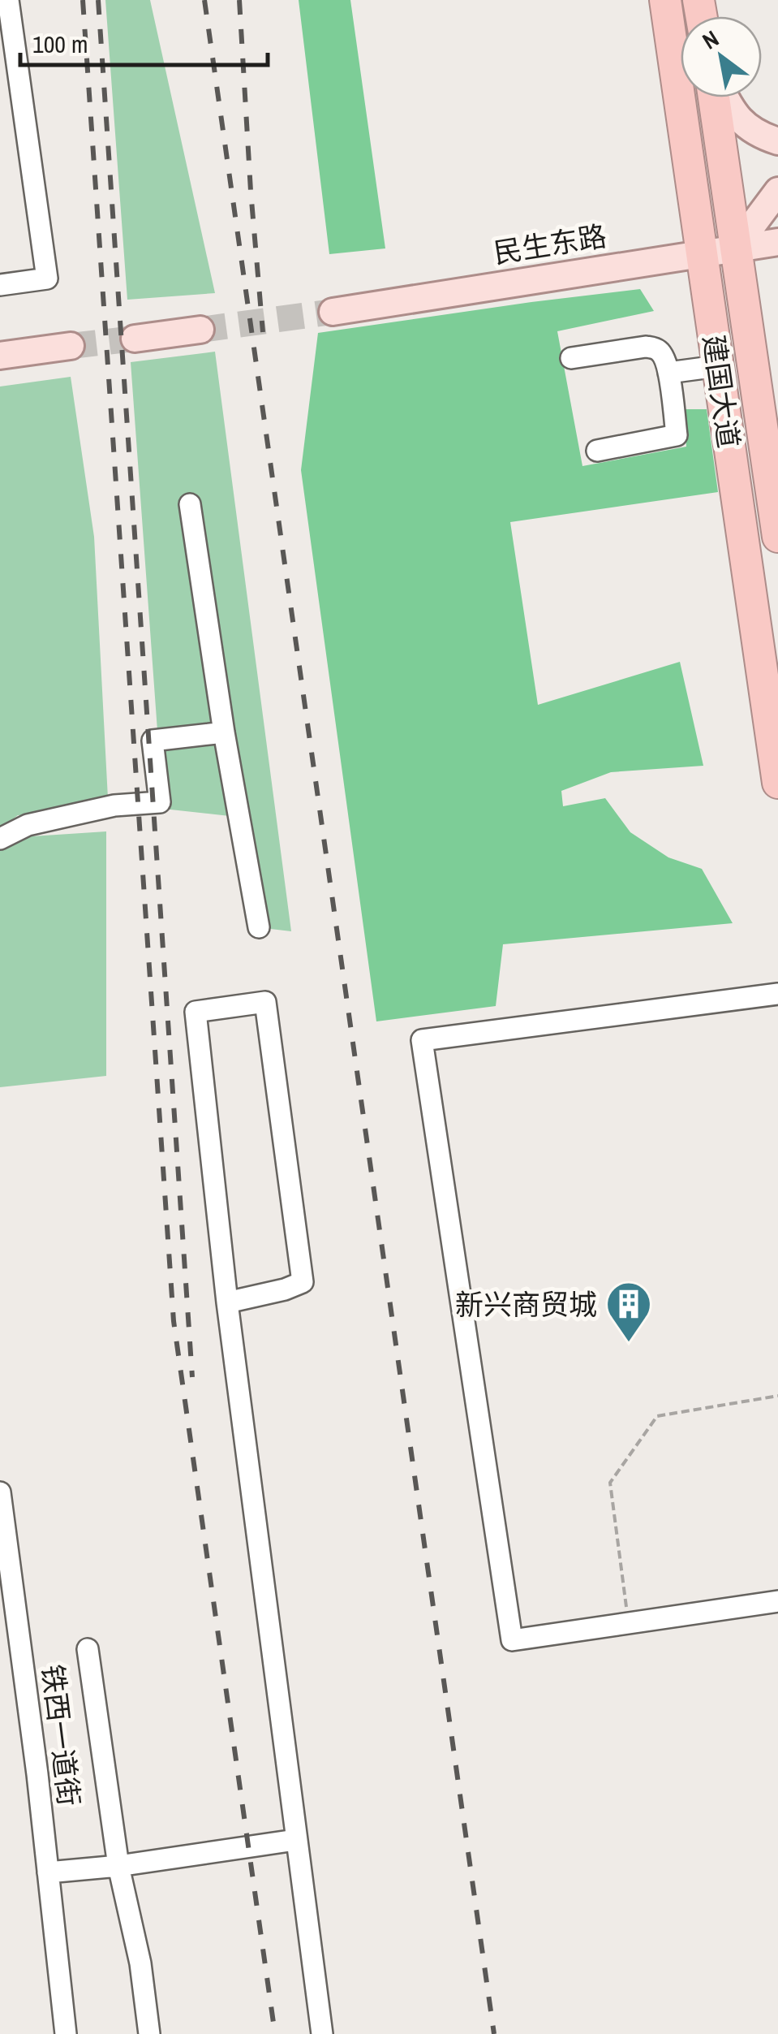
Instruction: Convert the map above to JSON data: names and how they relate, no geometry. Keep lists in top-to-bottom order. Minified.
{"streets":{"highway":["建国大道"],"main road":["民生东路"],"street":["铁西一道街"]},"crossings":[["民生东路","建国大道"]],"places":{"building":["新兴商贸城"]},"scale_bar":"100 m","north":"top left"}
